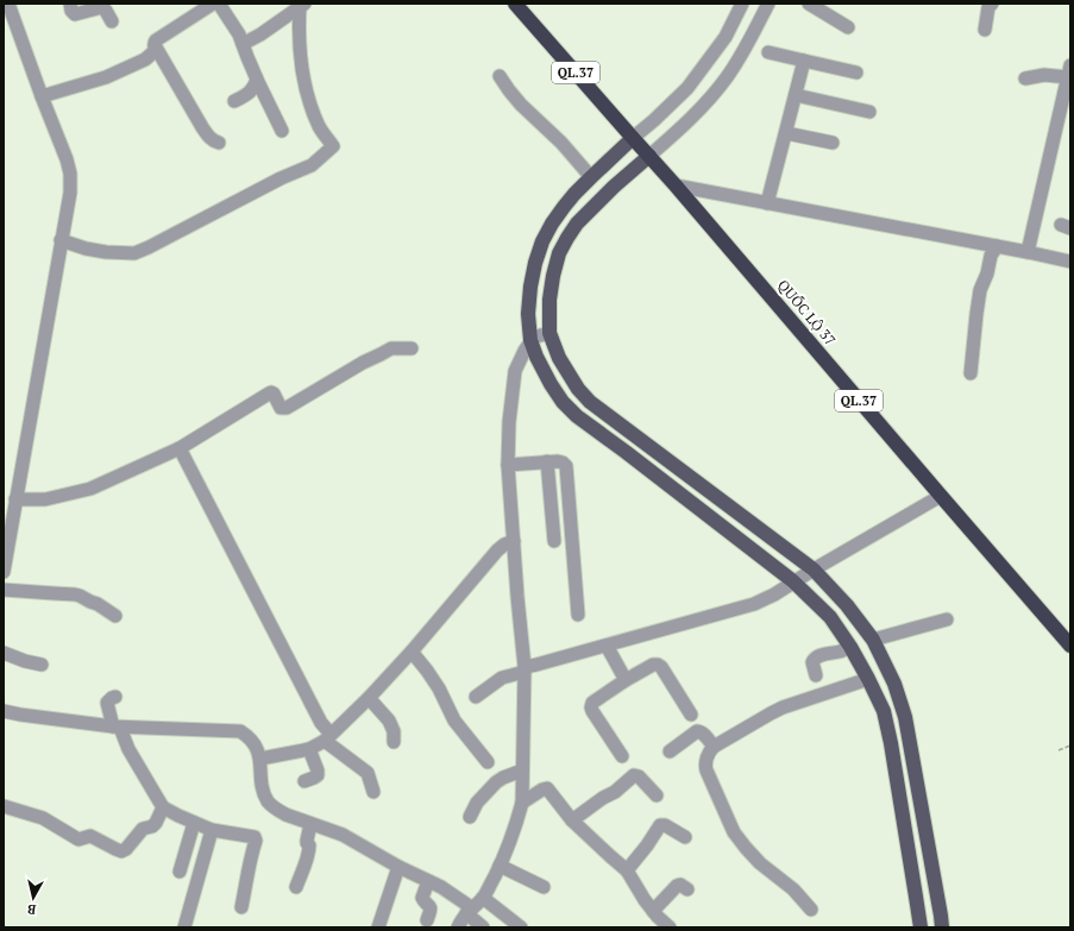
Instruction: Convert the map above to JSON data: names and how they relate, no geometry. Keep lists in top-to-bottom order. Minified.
{"streets":{"highway":["QL.37","QUỐC LỘ 37"]},"north":"bottom"}
